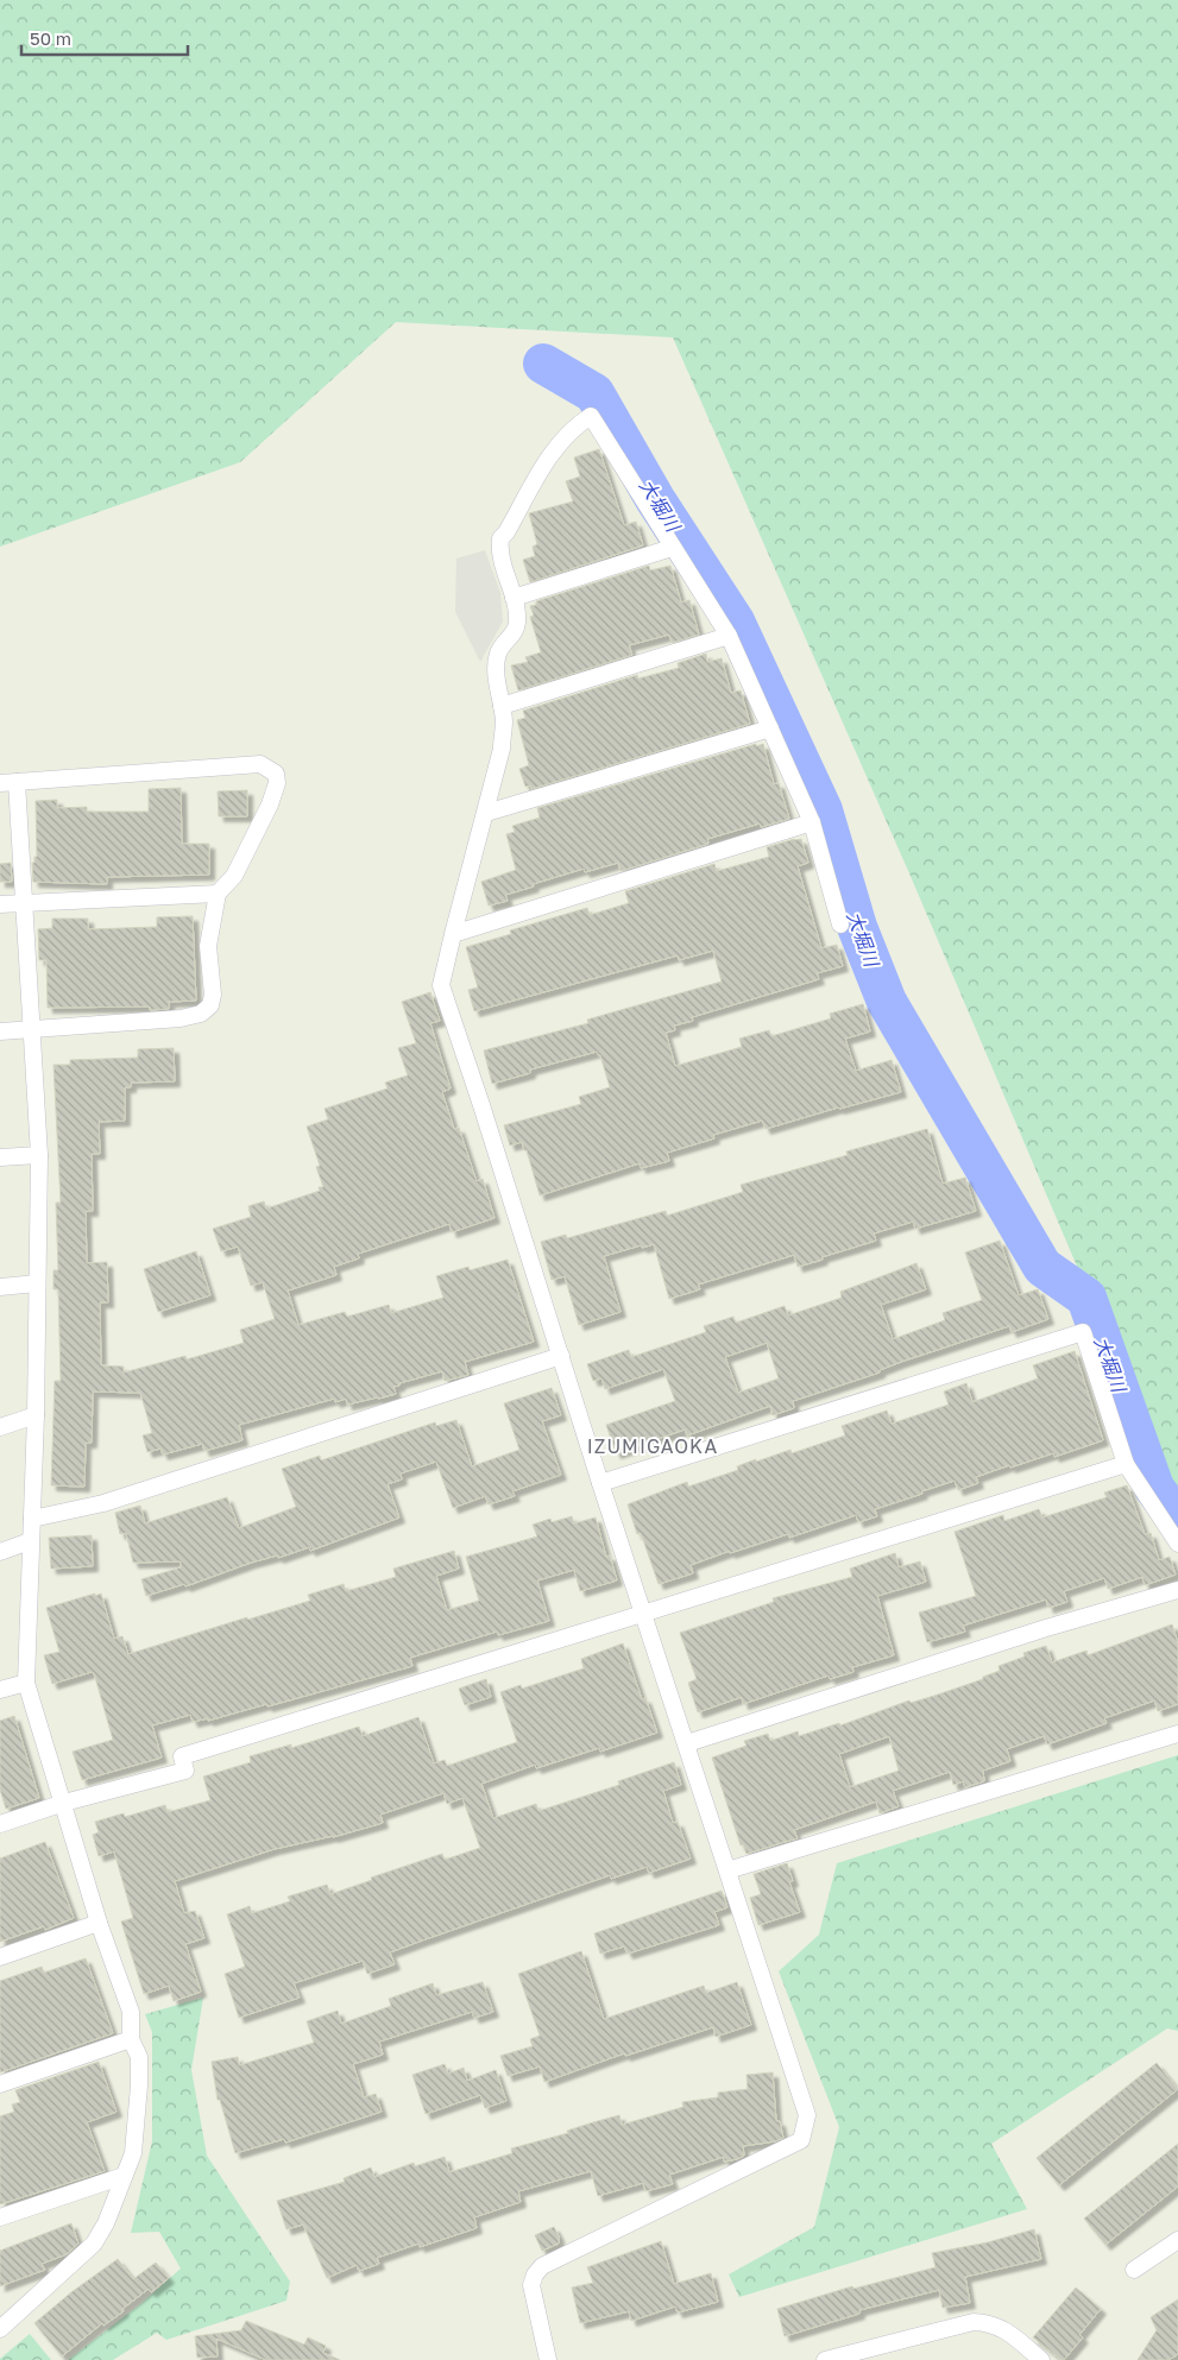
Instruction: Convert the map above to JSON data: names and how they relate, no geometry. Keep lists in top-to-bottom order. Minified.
{"districts":["IZUMIGAOKA"],"water":["大堀川"],"scale_bar":"50 m"}
